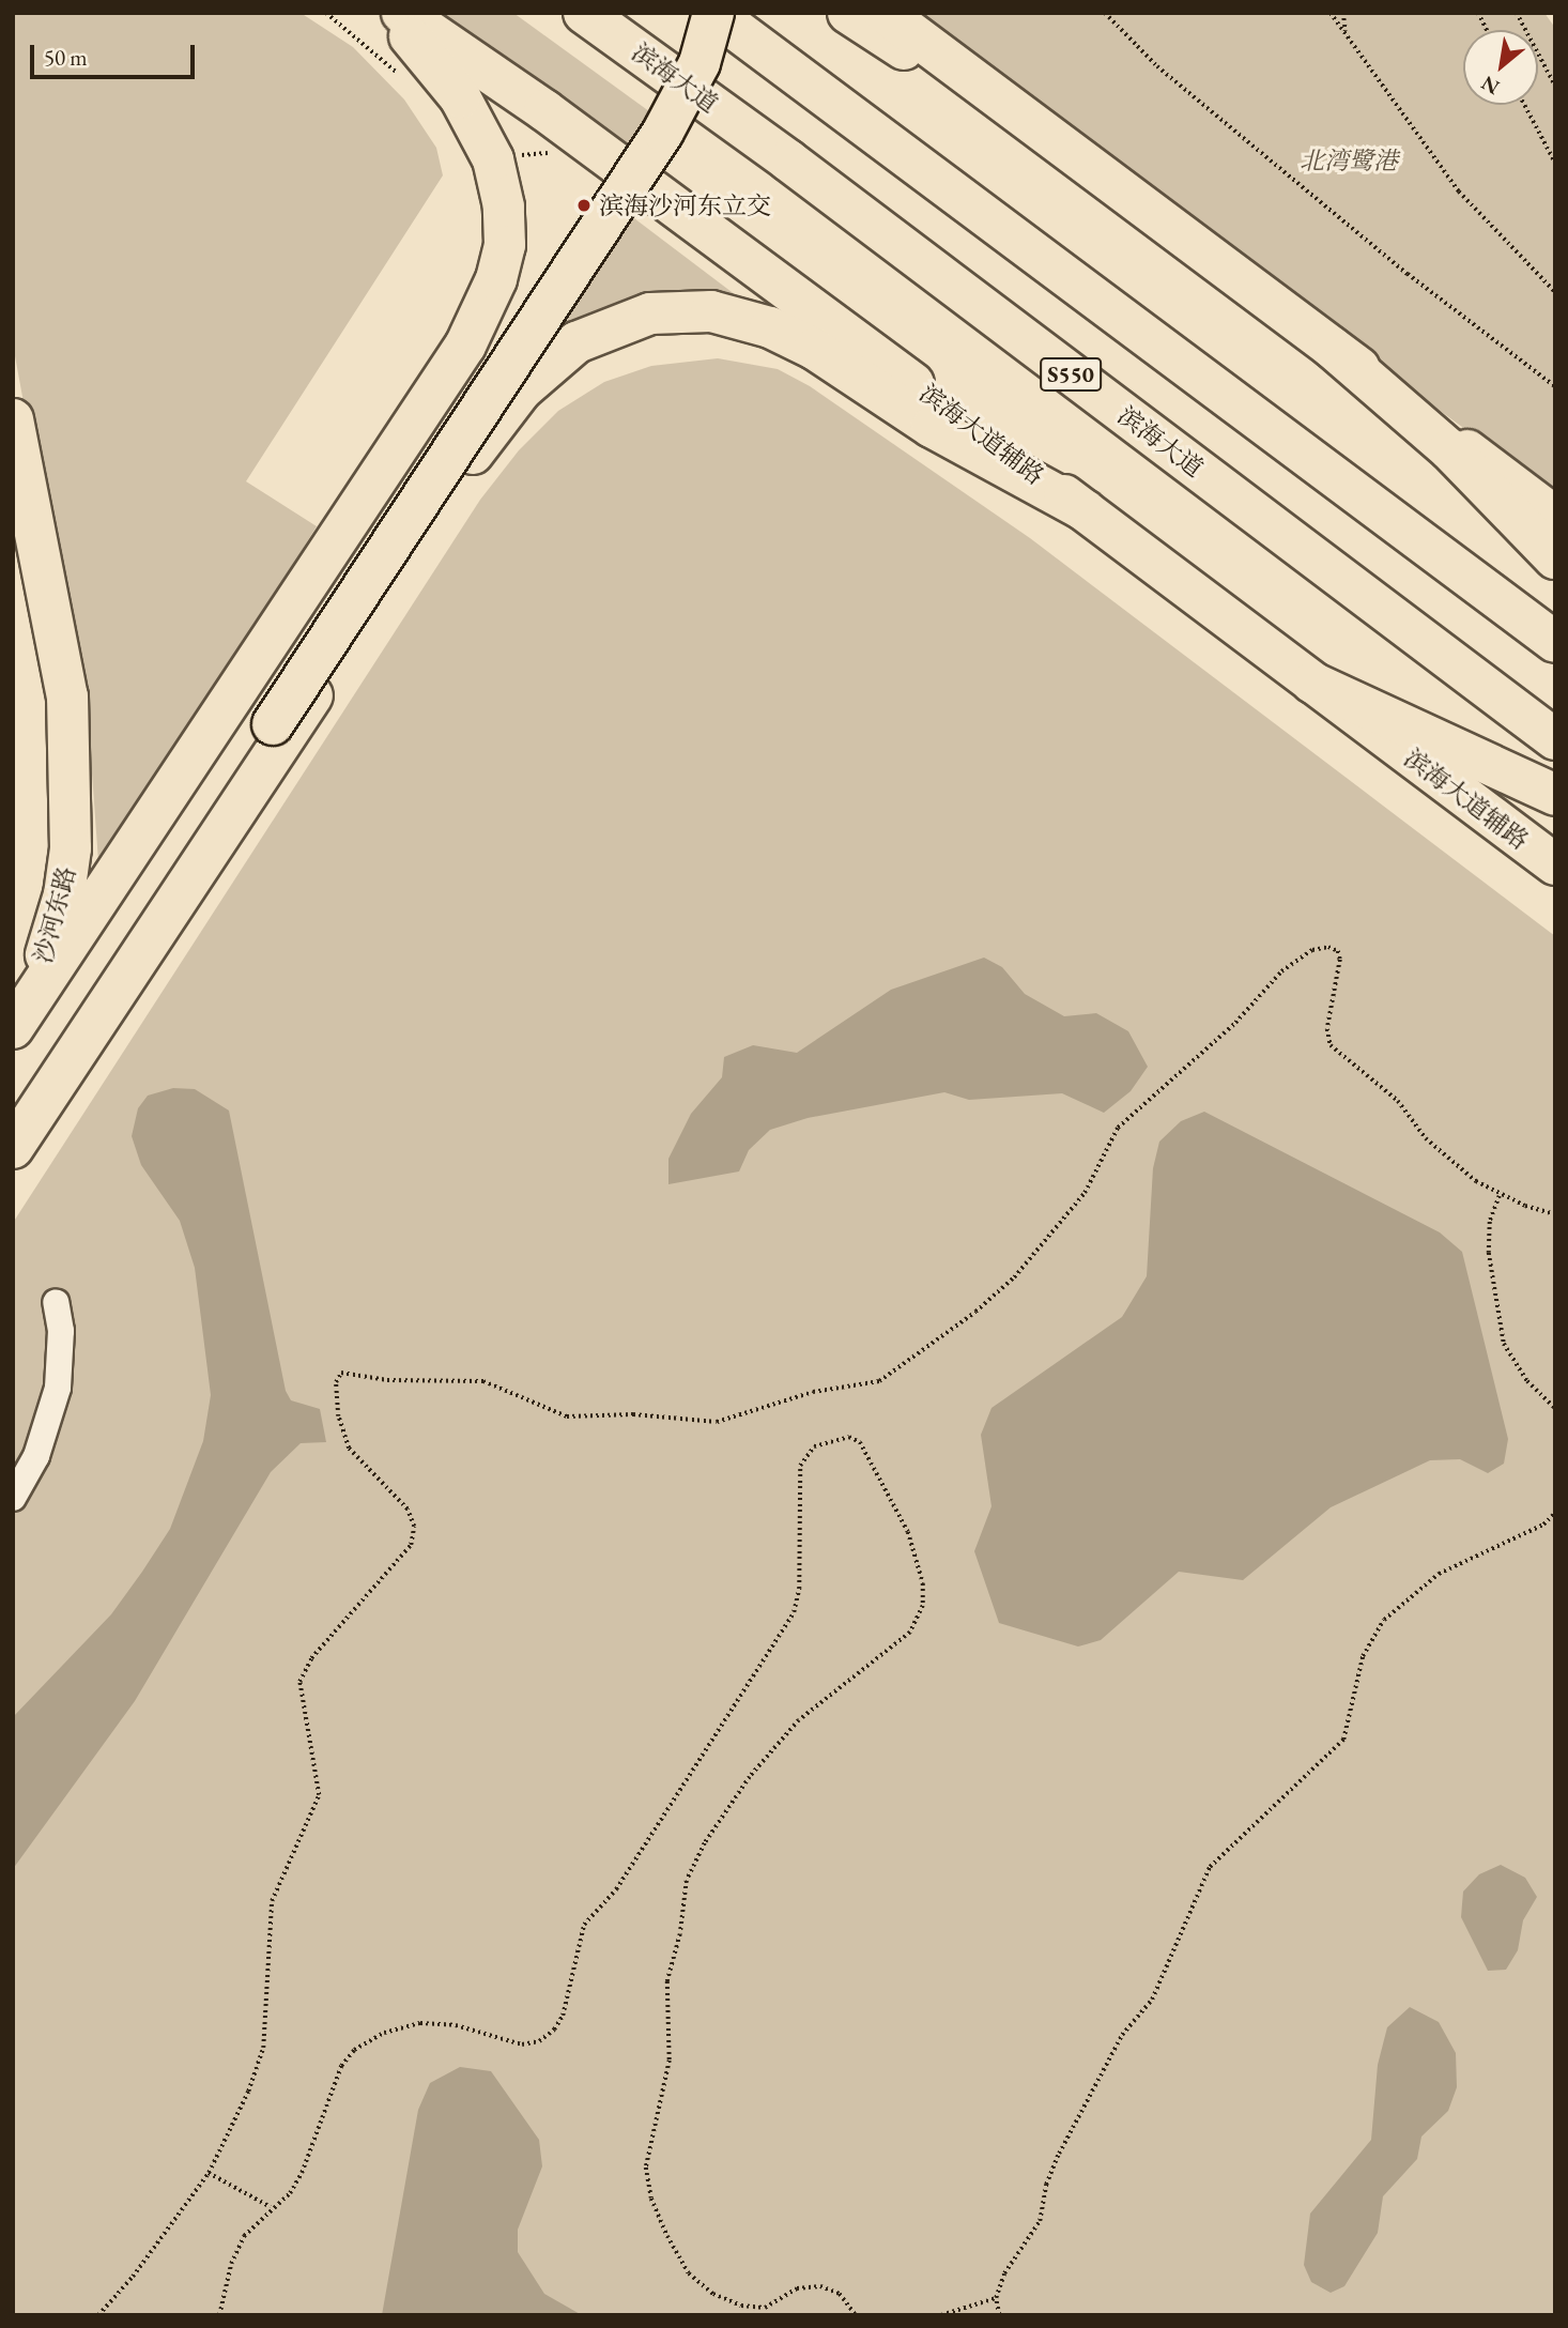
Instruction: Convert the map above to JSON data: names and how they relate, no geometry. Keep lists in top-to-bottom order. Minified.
{"streets":{"main road":["滨海大道","S550","滨海大道辅路","沙河东路"]},"parks":["北湾鹭港"],"places":["滨海沙河东立交"],"scale_bar":"50 m","north":"bottom left"}
